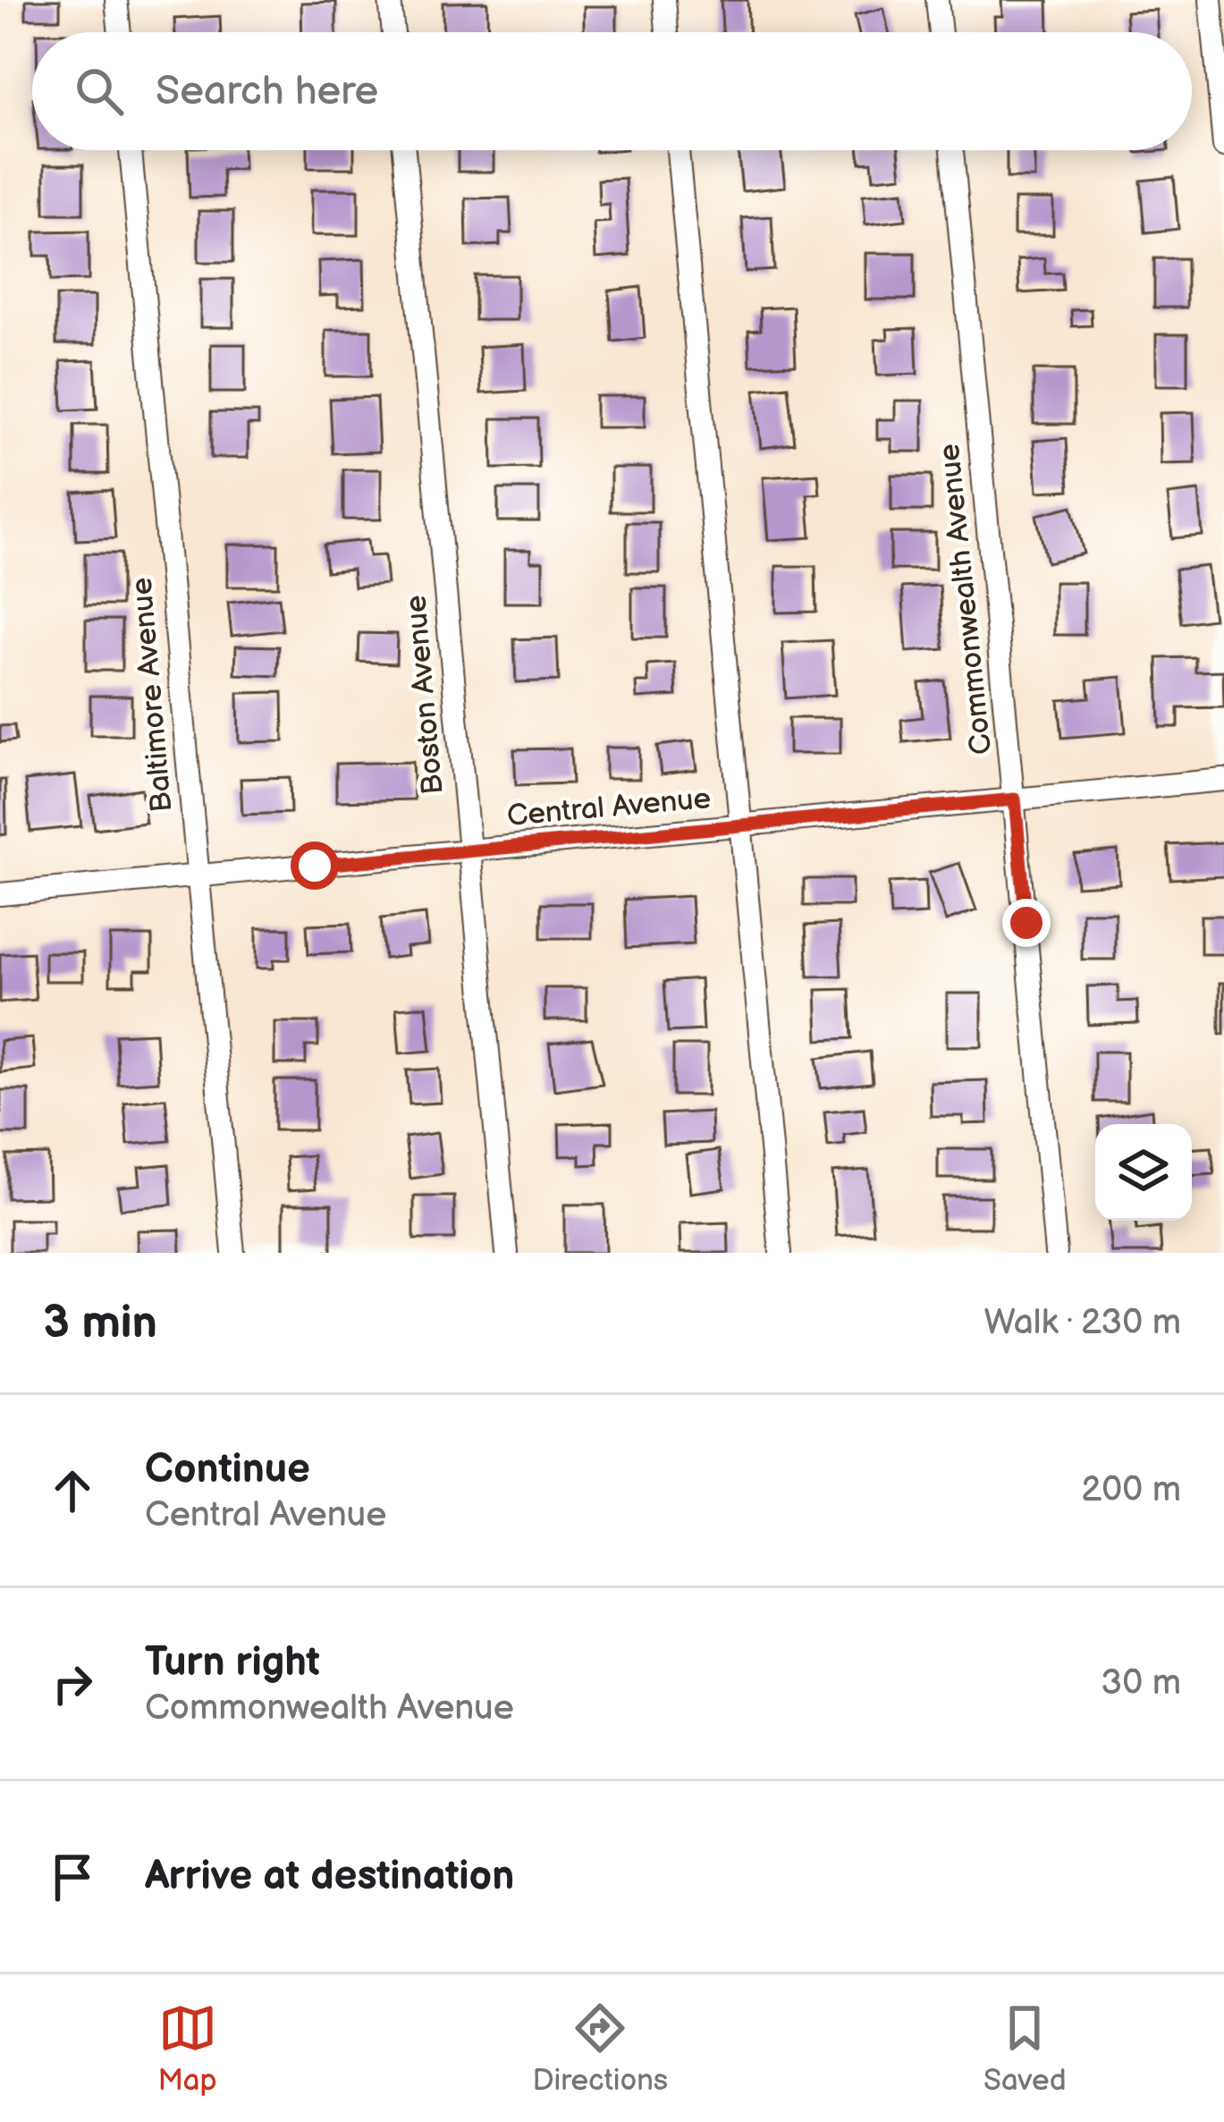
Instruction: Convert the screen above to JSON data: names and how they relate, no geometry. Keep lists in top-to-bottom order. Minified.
{"streets":{"street":["Commonwealth Avenue","Baltimore Avenue","Boston Avenue","Central Avenue"]},"crossings":[["Commonwealth Avenue","Central Avenue"],["Baltimore Avenue","Central Avenue"],["Boston Avenue","Central Avenue"]],"page":{"search":"Search here","heading":["3 min","Walk · 230 m"],"list":[["Continue","Central Avenue","200 m"],["Turn right","Commonwealth Avenue","30 m"],"Arrive at destination"],"nav":["Map","Directions","Saved"]}}
